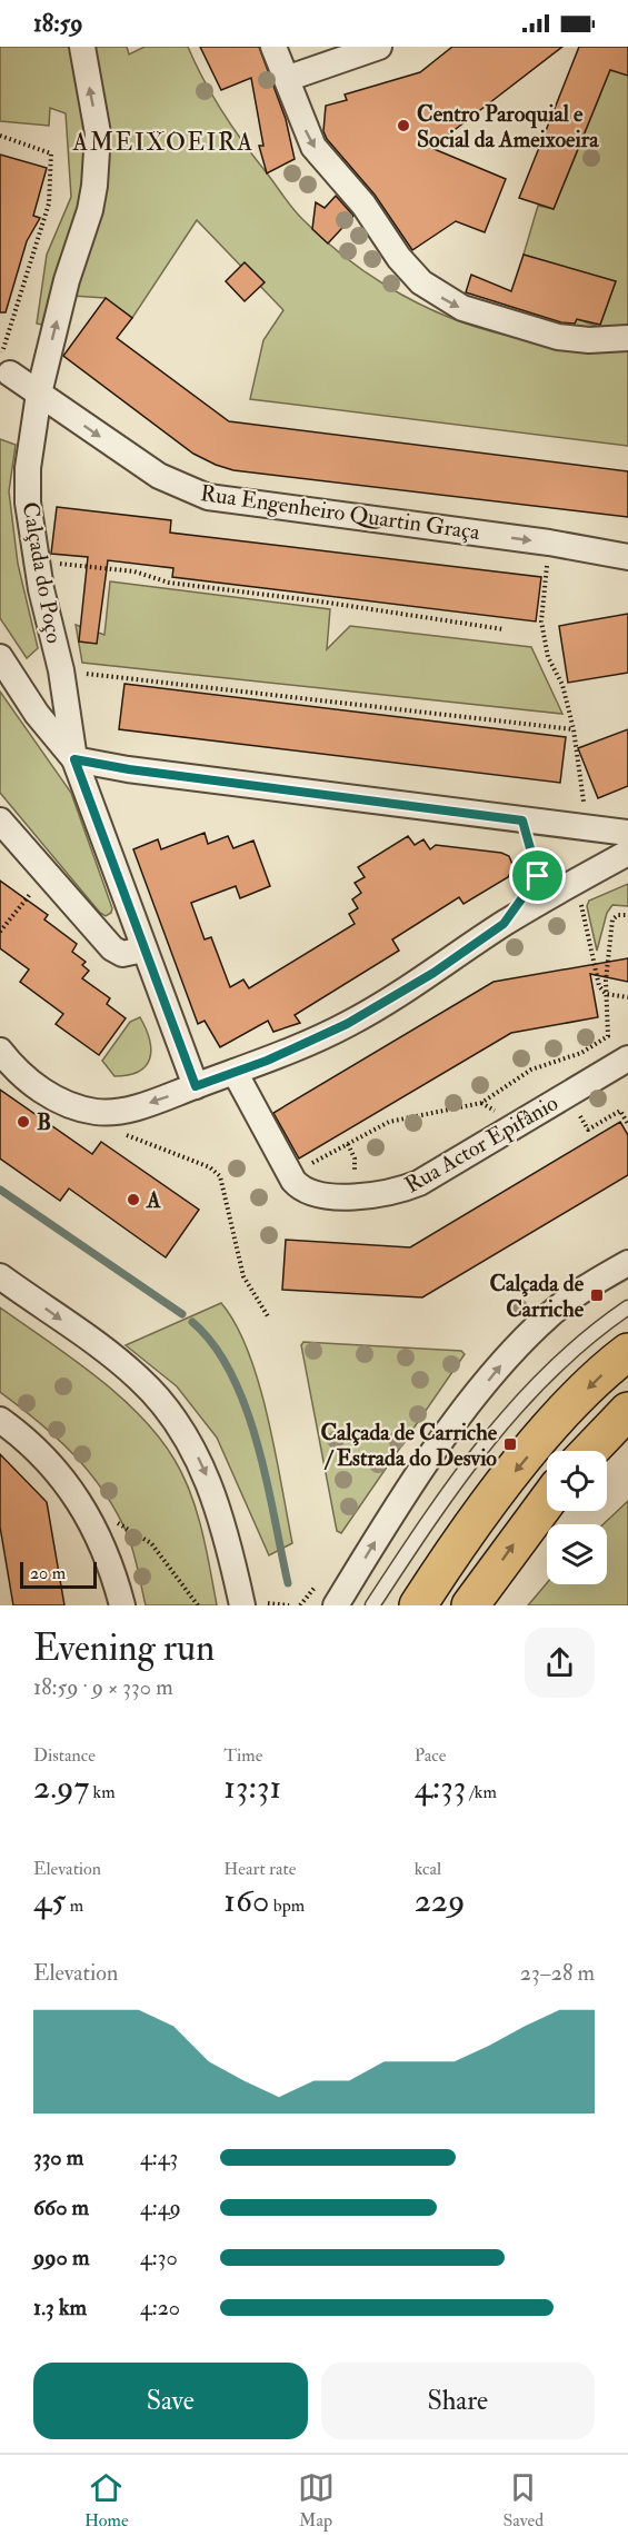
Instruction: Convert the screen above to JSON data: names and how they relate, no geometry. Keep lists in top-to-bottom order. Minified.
{"streets":{"street":["Rua Engenheiro Quartin Graça","Calçada do Poço","Rua Actor Epifânio"]},"crossings":[["Rua Engenheiro Quartin Graça","Calçada do Poço"]],"one_way":["Rua Engenheiro Quartin Graça"],"districts":["AMEIXOEIRA"],"places":{"other":["Centro Paroquial e Social da Ameixoeira","B","A"],"transit":["Calçada de Carriche","Calçada de Carriche / Estrada do Desvio"]},"scale_bar":"20 m","page":{"status":"18:59","scale":"20 m","heading":["Evening run","18:59 · 9 × 330 m"],"stats":[["Distance","2.97 km"],["Time","13:31"],["Pace","4:33 /km"],["Elevation","45 m"],["Heart rate","160 bpm"],["kcal","229"]],"chart":["Elevation","23–28 m"],"list":[{"name":"330 m","note":"4:43"},{"name":"660 m","note":"4:49"},{"name":"990 m","note":"4:30"},{"name":"1.3 km","note":"4:20"}],"buttons":["Save","Share"],"tabs":["Home","Map","Saved"]}}
